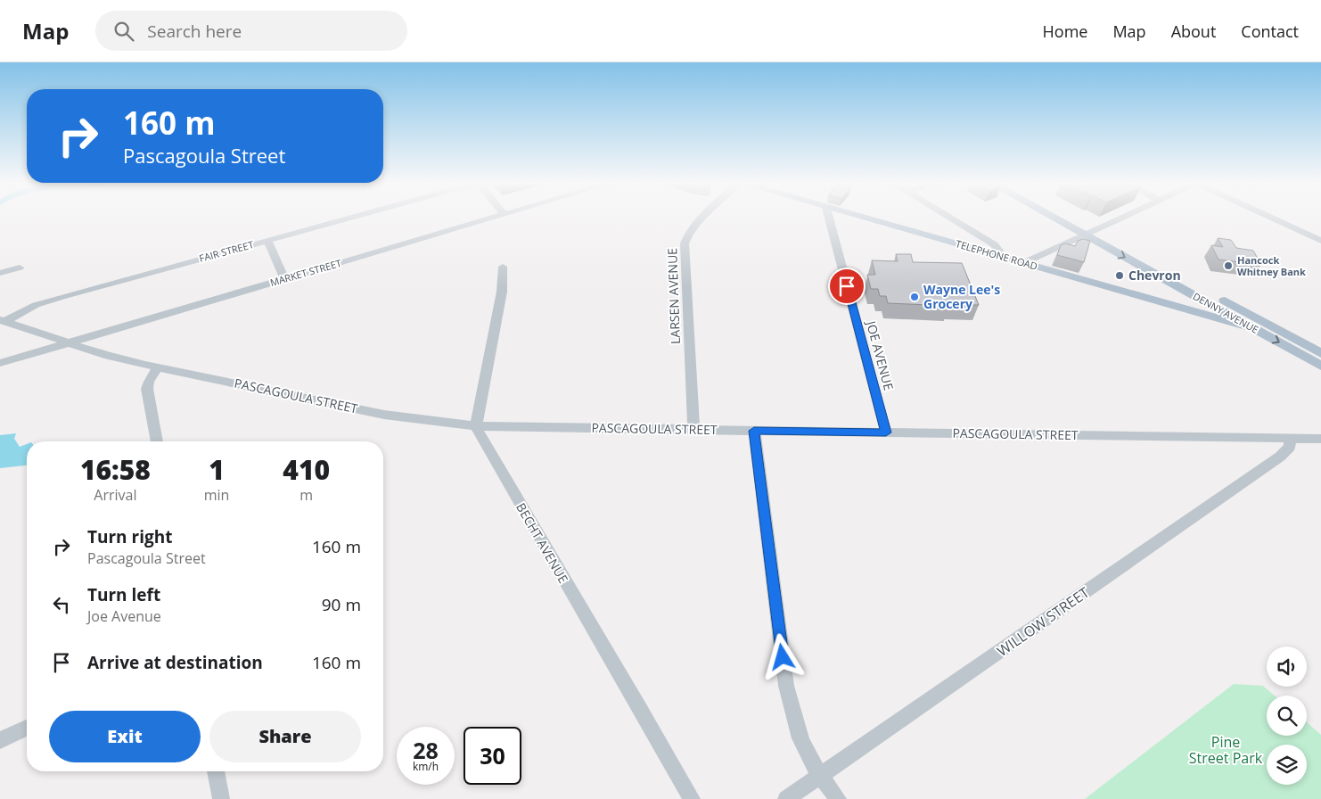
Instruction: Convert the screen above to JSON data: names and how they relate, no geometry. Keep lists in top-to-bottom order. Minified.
{"streets":{"main road":["TELEPHONE ROAD","DENNY AVENUE"],"street":["FAIR STREET","MARKET STREET","LARSEN AVENUE","JOE AVENUE","PASCAGOULA STREET","BECHT AVENUE","WILLOW STREET"]},"crossings":[["FAIR STREET","PASCAGOULA STREET"],["TELEPHONE ROAD","DENNY AVENUE"],["MARKET STREET","PASCAGOULA STREET"],["LARSEN AVENUE","PASCAGOULA STREET"],["JOE AVENUE","PASCAGOULA STREET"],["PASCAGOULA STREET","BECHT AVENUE"],["PASCAGOULA STREET","WILLOW STREET"]],"parks":["Pine Street Park"],"places":["Hancock Whitney Bank","Chevron","Wayne Lee's Grocery"],"page":{"header":"Map","search":"Search here","nav":["Home","Map","About","Contact"],"turn":["160 m","Pascagoula Street"],"eta":["16:58","Arrival","1","min","410","m"],"list":[{"name":"Turn right","note":"Pascagoula Street","value":"160 m"},{"name":"Turn left","note":"Joe Avenue","value":"90 m"},{"name":"Arrive at destination","value":"160 m"}],"buttons":["Exit","Share"],"speed":"28 km/h","limit":"30"}}
